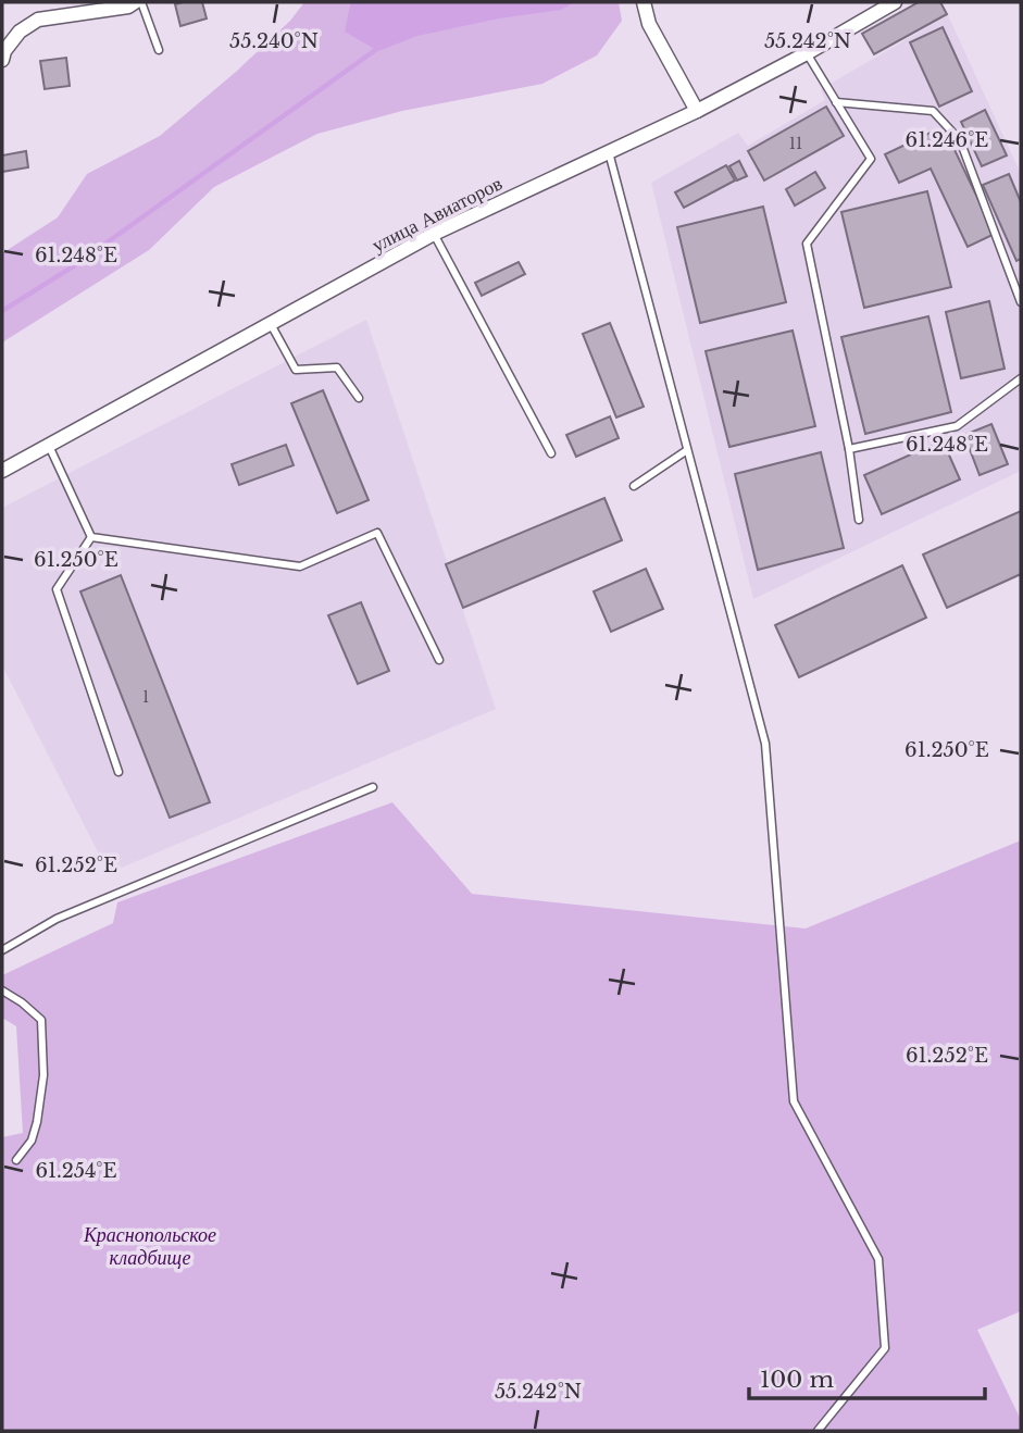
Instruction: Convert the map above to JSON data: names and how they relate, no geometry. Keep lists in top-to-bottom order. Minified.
{"streets":{"street":["улица Авиаторов"]},"parks":["Краснопольское кладбище"],"house_numbers":["11","1"],"scale_bar":"100 m","coordinates":["55.240°N","55.242°N","61.246°E","61.248°E","61.250°E","61.252°E","61.254°E"]}
